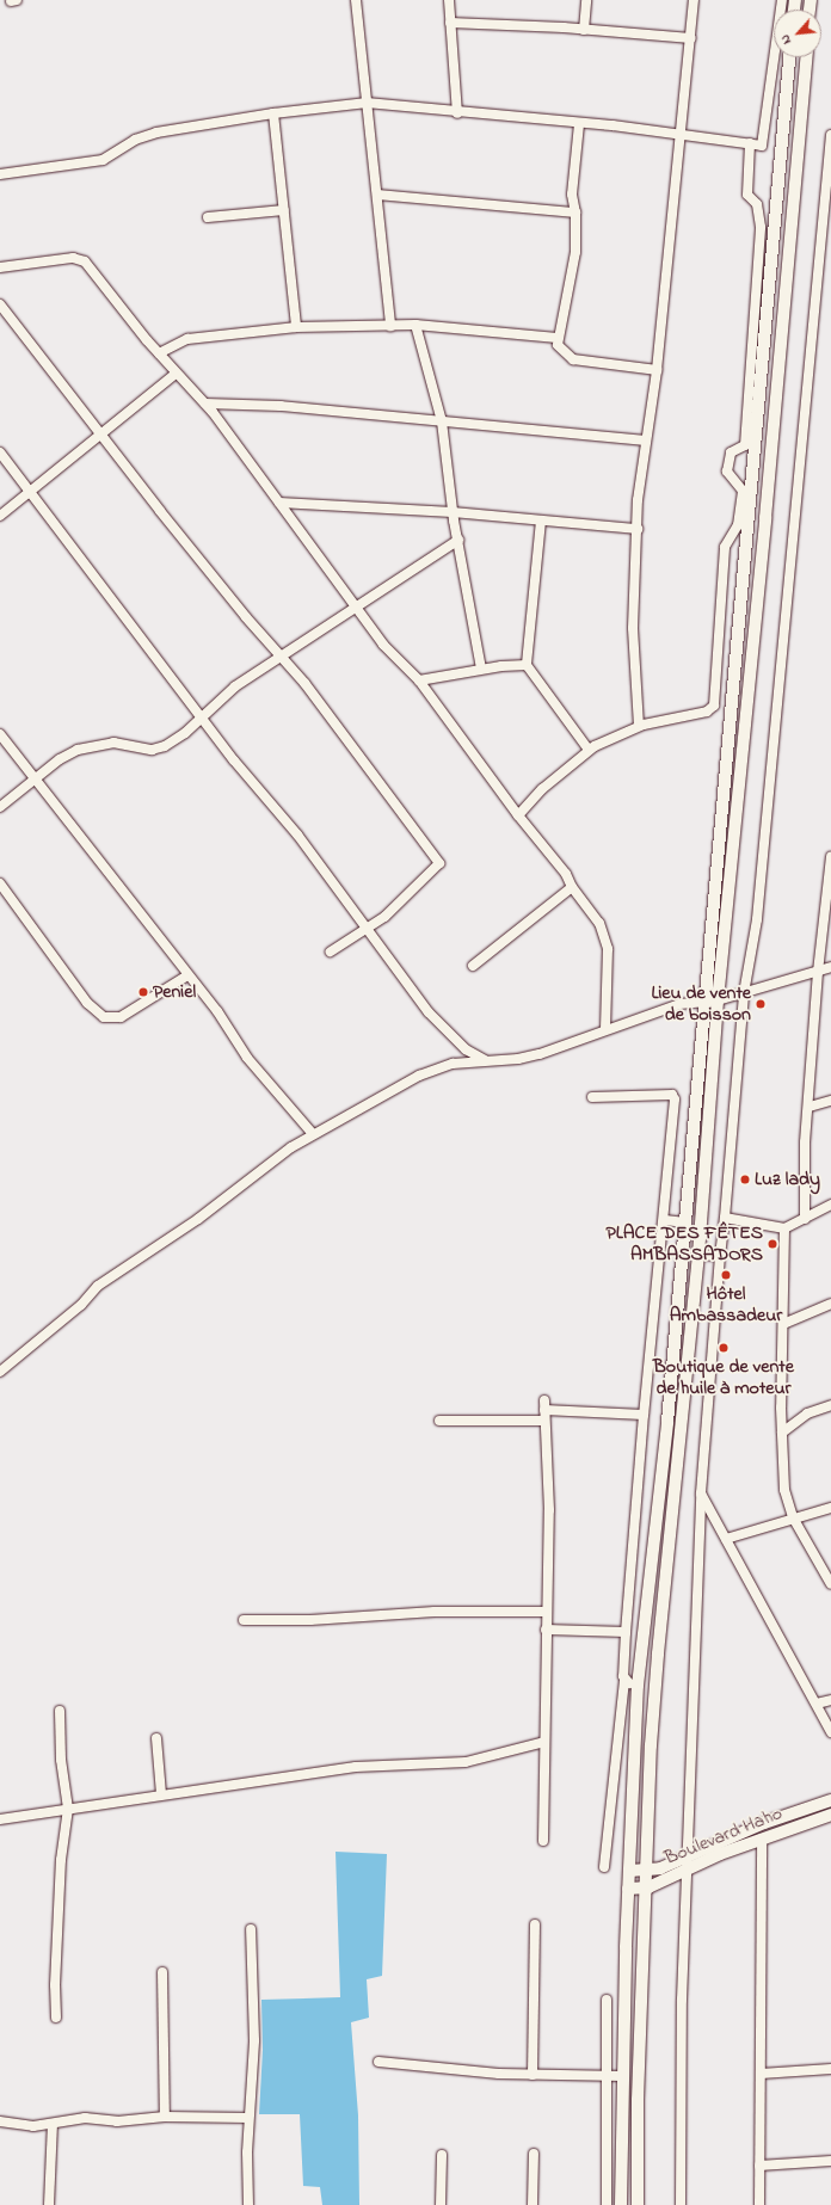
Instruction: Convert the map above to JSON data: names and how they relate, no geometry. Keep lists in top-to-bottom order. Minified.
{"streets":{"main road":["Boulevard Haho"]},"places":["Peniel","Lieu de vente de boisson","Luz lady","PLACE DES FÊTES AMBASSADORS","Hôtel Ambassadeur","Boutique de vente de huile à moteur"],"north":"bottom left"}
